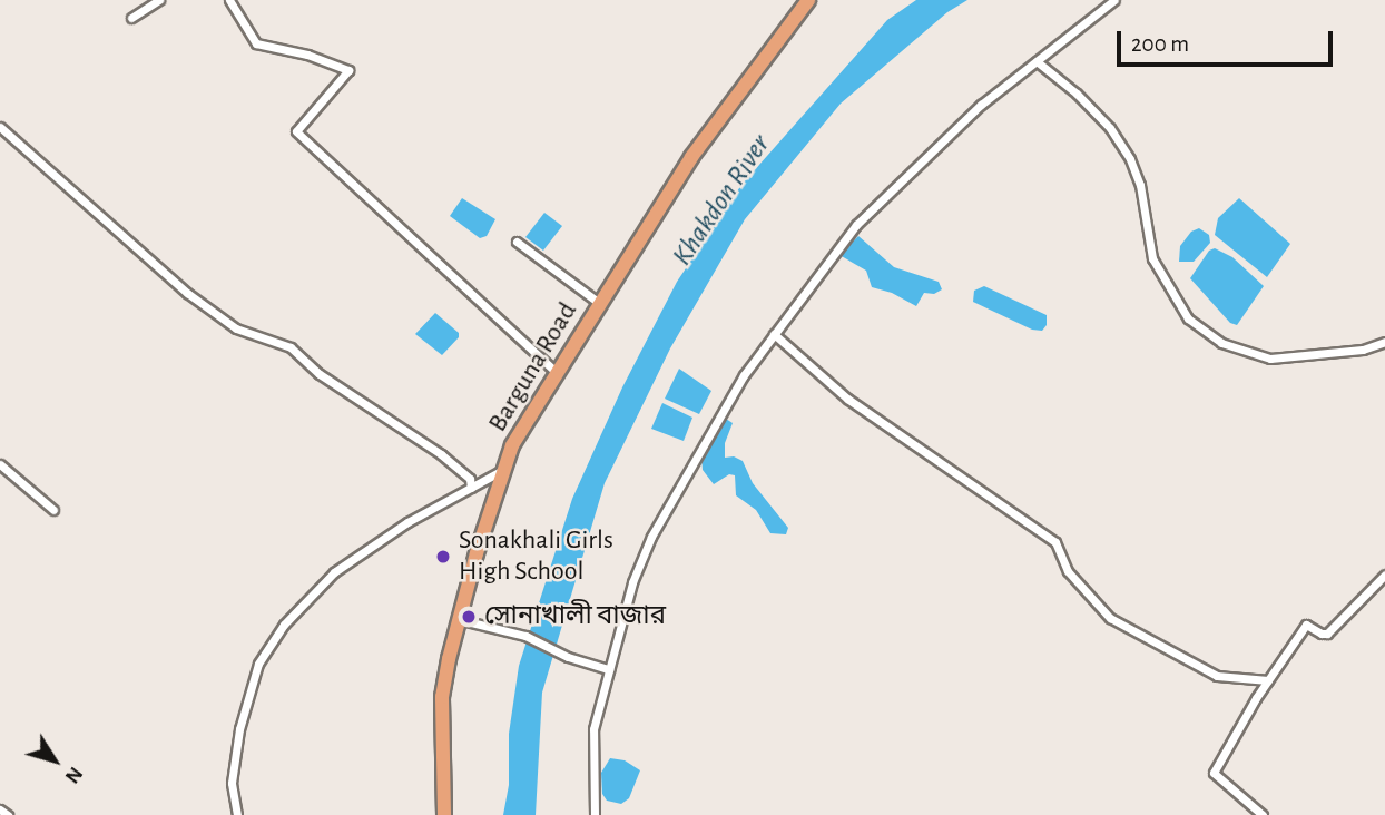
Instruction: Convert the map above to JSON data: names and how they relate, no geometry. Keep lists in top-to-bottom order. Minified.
{"streets":{"main road":["Barguna Road"]},"water":["Khakdon River"],"places":["Sonakhali Girls High School","সোনাখালী বাজার"],"scale_bar":"200 m","north":"bottom right"}
